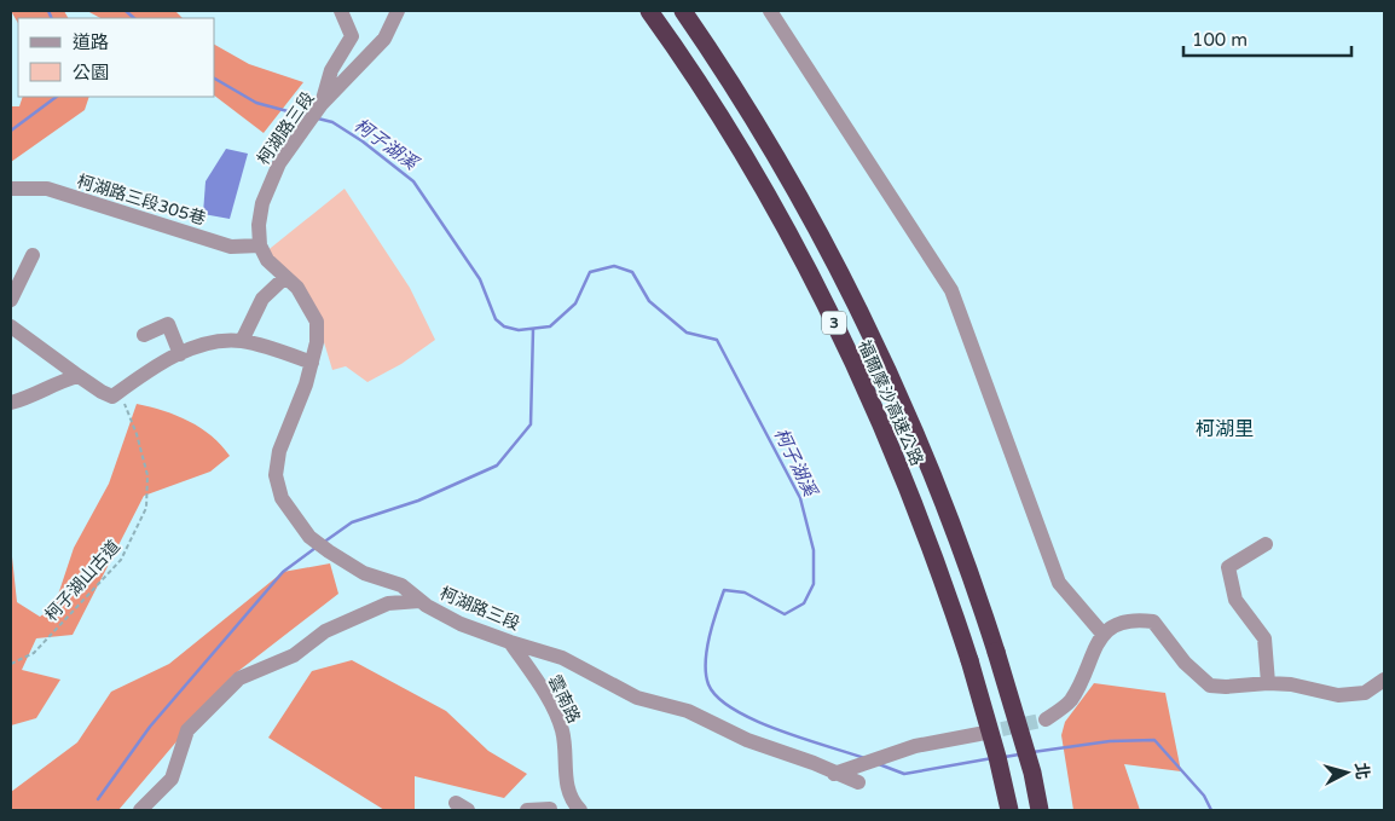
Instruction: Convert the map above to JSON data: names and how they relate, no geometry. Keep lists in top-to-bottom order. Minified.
{"streets":{"highway":["3","福爾摩沙高速公路"],"street":["柯湖路三段","柯湖路三段305巷","雲南路"],"path":["柯子湖山古道"]},"crossings":[["柯湖路三段","柯湖路三段305巷"],["柯湖路三段","雲南路"]],"districts":["柯湖里"],"water":["柯子湖溪"],"legend":["道路","公園"],"scale_bar":"100 m","north":"right"}
